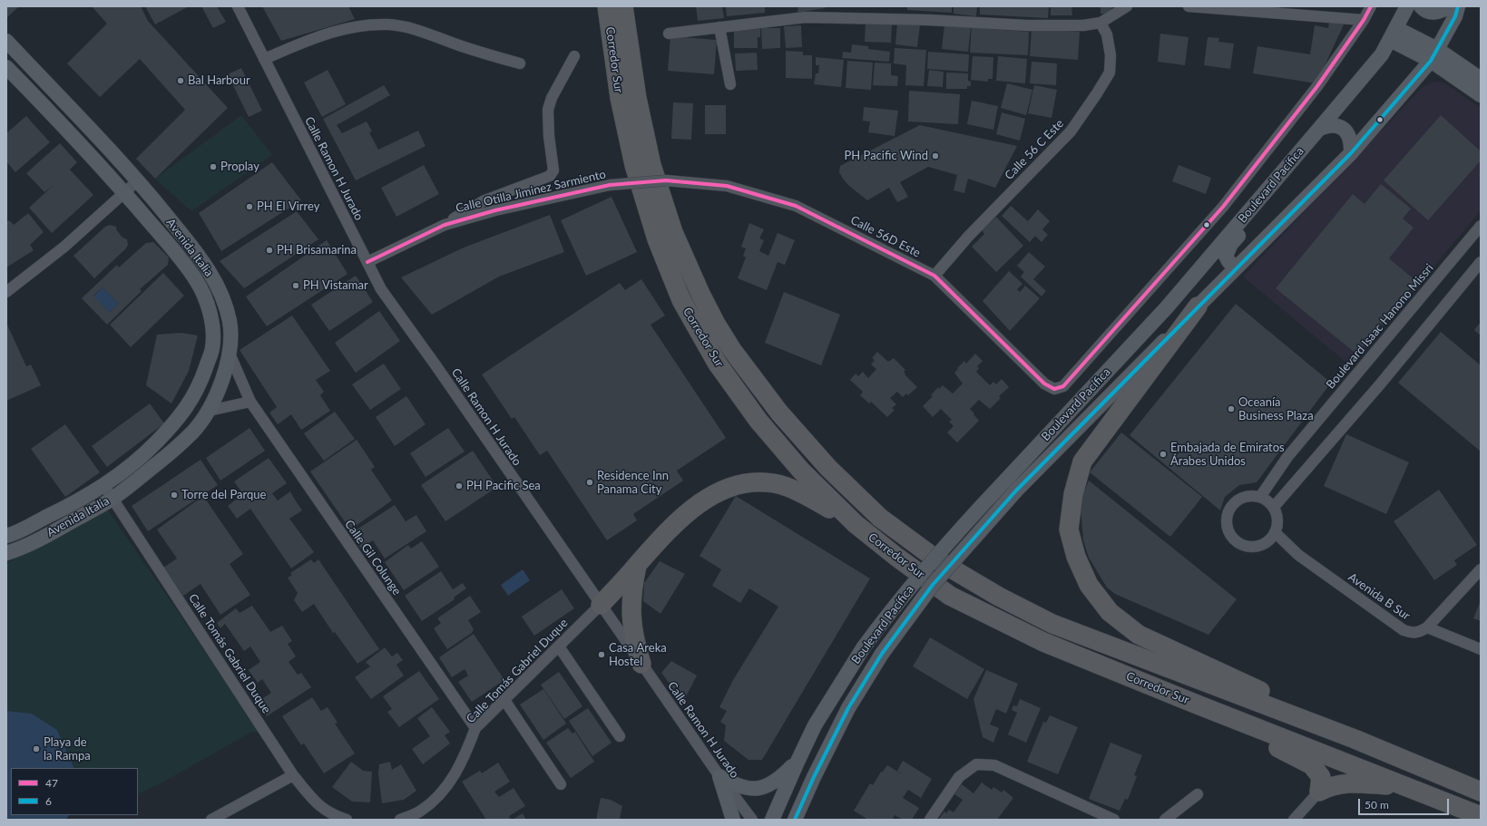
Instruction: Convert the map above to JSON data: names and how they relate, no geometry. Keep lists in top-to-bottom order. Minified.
{"streets":{"highway":["Corredor Sur"],"street":["Calle 56 C Este","Calle Ramon H Jurado","Boulevard Pacífica","Calle Otilla Jiminez Sarmiento","Calle 56D Este","Avenida Italia","Boulevard Isaac Hanono Missri","Calle Gil Colunge","Avenida B Sur","Calle Tomás Gabriel Duque"]},"crossings":[["Calle 56 C Este","Calle 56D Este"],["Calle Ramon H Jurado","Calle Otilla Jiminez Sarmiento"],["Calle Ramon H Jurado","Calle Tomás Gabriel Duque"],["Calle Otilla Jiminez Sarmiento","Calle 56D Este"],["Avenida Italia","Calle Gil Colunge"],["Avenida Italia","Calle Tomás Gabriel Duque"],["Boulevard Isaac Hanono Missri","Avenida B Sur"],["Calle Gil Colunge","Calle Tomás Gabriel Duque"]],"places":["Bal Harbour","PH Pacific Wind","Proplay","PH El Virrey","PH Brisamarina","PH Vistamar","Oceanía Business Plaza","Embajada de Emiratos Árabes Unidos","Residence Inn Panama City","PH Pacific Sea","Torre del Parque","Casa Areka Hostel","Playa de la Rampa"],"lines":["transit line 47","transit line 6"],"legend":["47","6"],"scale_bar":"50 m"}
